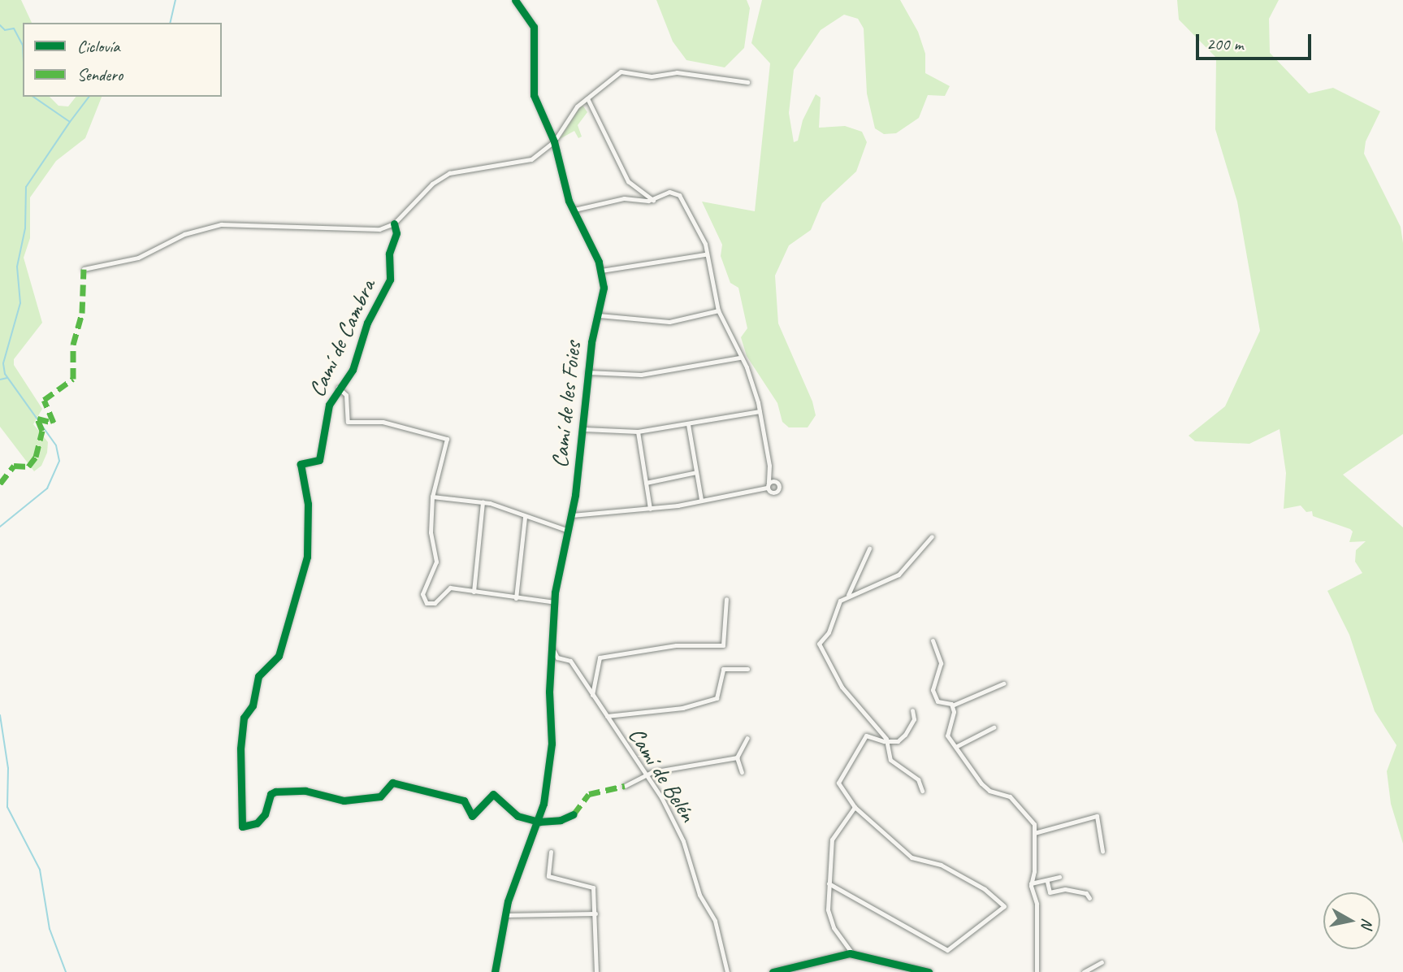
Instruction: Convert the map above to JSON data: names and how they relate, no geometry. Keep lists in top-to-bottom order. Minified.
{"streets":{"street":["Camí de Cambra","Camí de les Foies","Camí de Belén"]},"crossings":[["Camí de Cambra","Camí de les Foies"],["Camí de les Foies","Camí de Belén"]],"legend":["Ciclovía","Sendero"],"scale_bar":"200 m","north":"right"}
